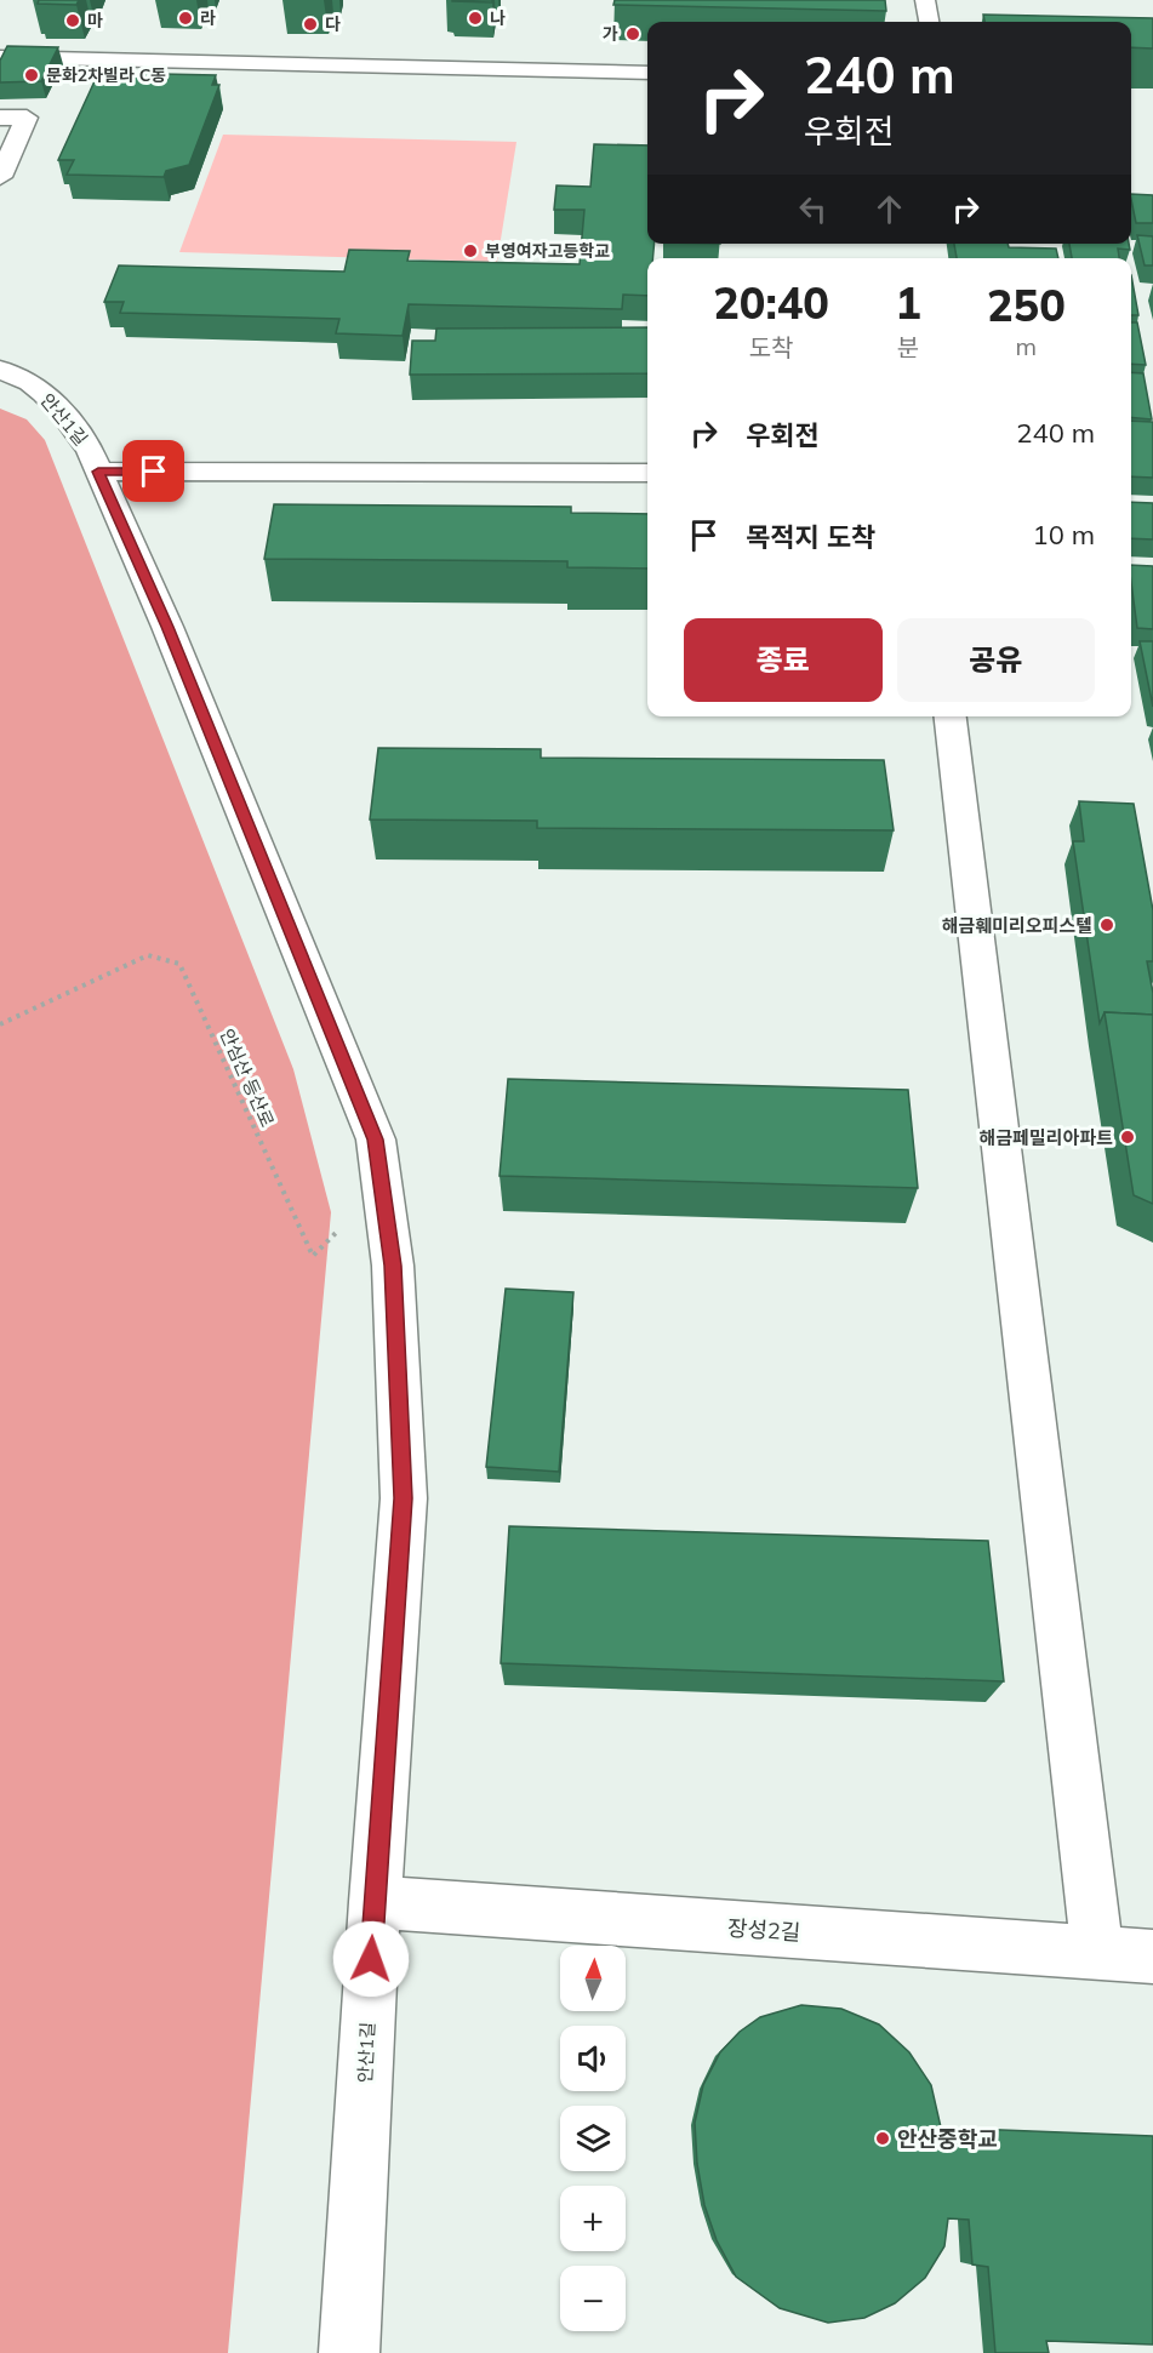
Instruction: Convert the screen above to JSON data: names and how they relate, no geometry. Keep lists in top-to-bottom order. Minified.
{"streets":{"street":["안산1길","장성2길"],"path":["안심산 등산로"]},"crossings":[["안산1길","장성2길"]],"places":["라","나","마","다","가","문화2차빌라 C동","부영여자고등학교","해금훼미리오피스텔","해금페밀리아파트","안산중학교"],"north":"top","page":{"turn":["240 m","우회전"],"eta":["20:40","도착","1","분","250","m"],"list":[{"name":"우회전","value":"240 m"},{"name":"목적지 도착","value":"10 m"}],"buttons":["종료","공유"],"map_buttons":["+","−"]}}
